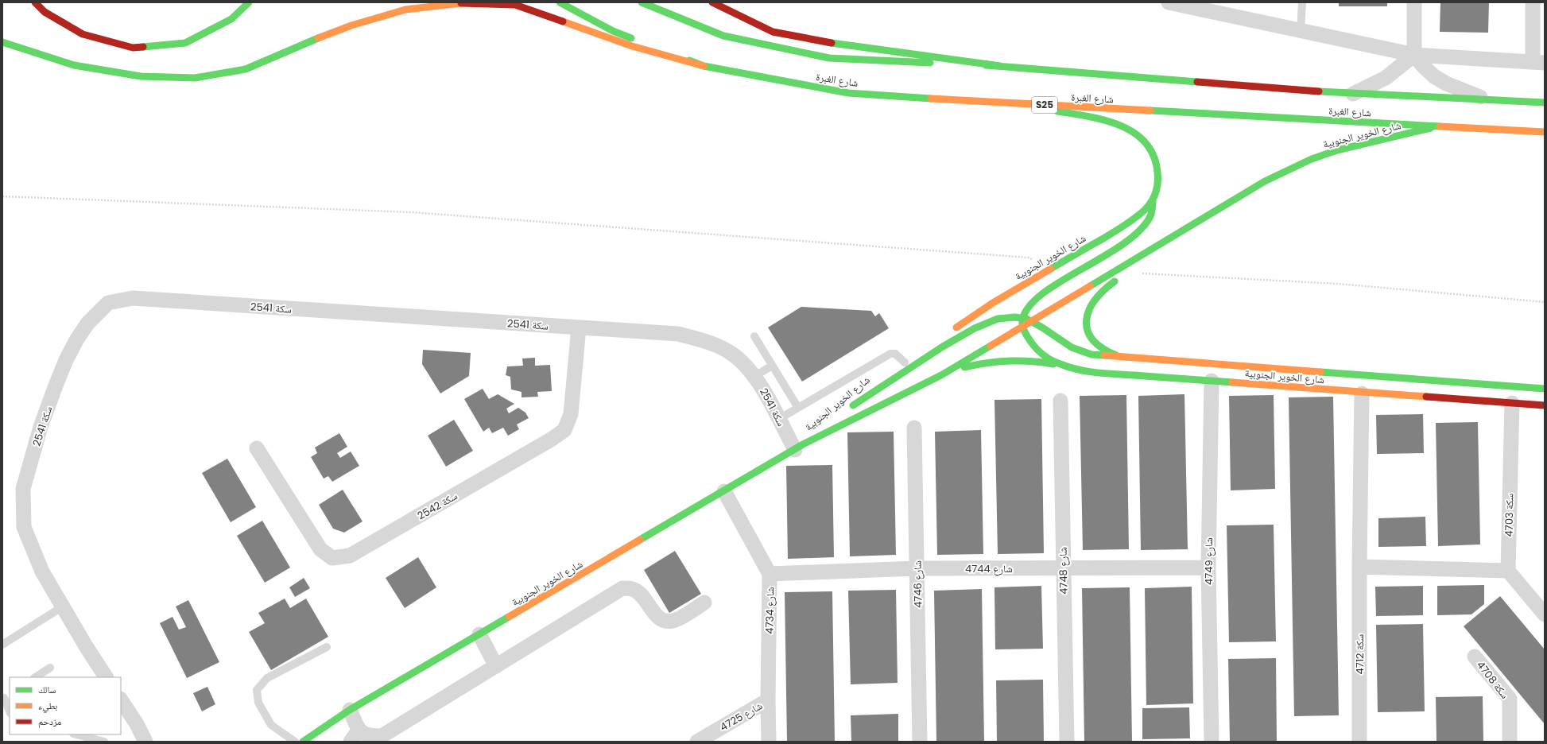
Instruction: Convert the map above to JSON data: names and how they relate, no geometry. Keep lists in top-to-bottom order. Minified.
{"streets":{"main road":["شارع الغبرة","S25","شارع الخوير الجنوبية"],"street":["سكة 2541","سكة 2542","4703 سكة","4749 شارع","4744 شارع","4748 شارع","4746 شارع","4734 شارع","سكة 4712","سكة 4708","4725 شارع"]},"crossings":[["شارع الغبرة","شارع الخوير الجنوبية"],["شارع الخوير الجنوبية","سكة 2541"],["شارع الخوير الجنوبية","4703 سكة"],["شارع الخوير الجنوبية","4749 شارع"],["شارع الخوير الجنوبية","4734 شارع"],["شارع الخوير الجنوبية","سكة 4712"],["سكة 2541","سكة 2542"],["4749 شارع","4744 شارع"],["4744 شارع","4748 شارع"],["4744 شارع","4746 شارع"],["4744 شارع","4734 شارع"],["4734 شارع","4725 شارع"]],"legend":["سالك","بطيء","مزدحم"]}
